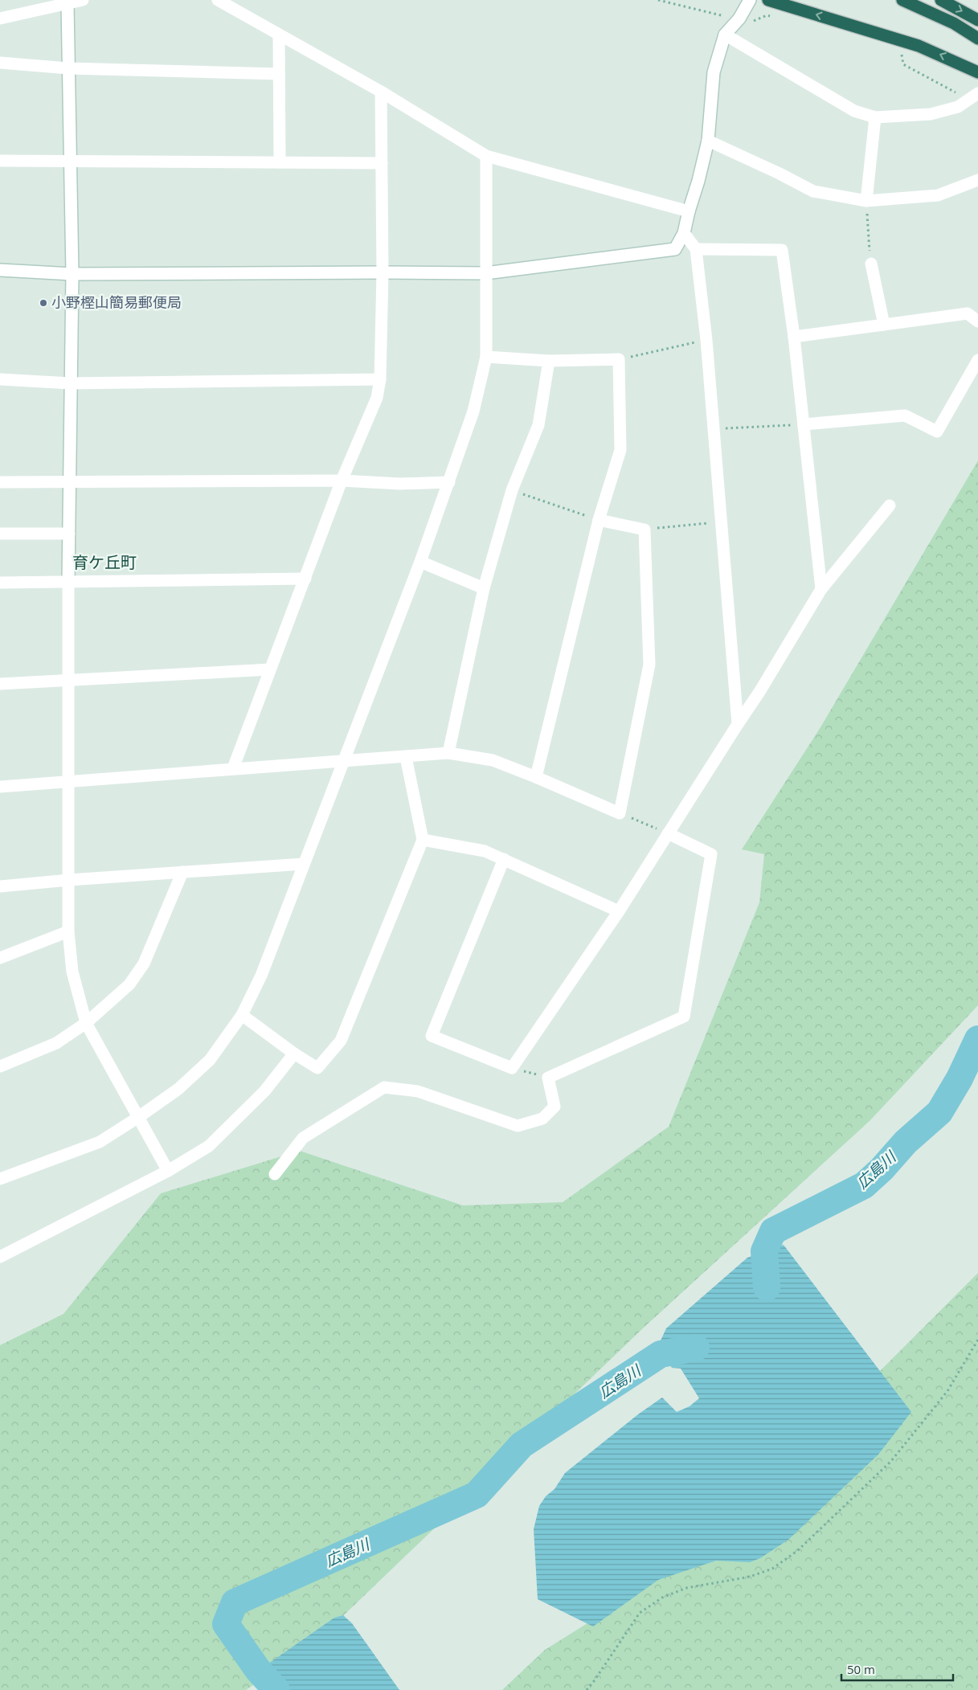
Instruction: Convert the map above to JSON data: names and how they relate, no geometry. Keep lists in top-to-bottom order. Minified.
{"districts":["育ケ丘町"],"water":["広島川"],"places":["小野樫山簡易郵便局"],"scale_bar":"50 m"}
